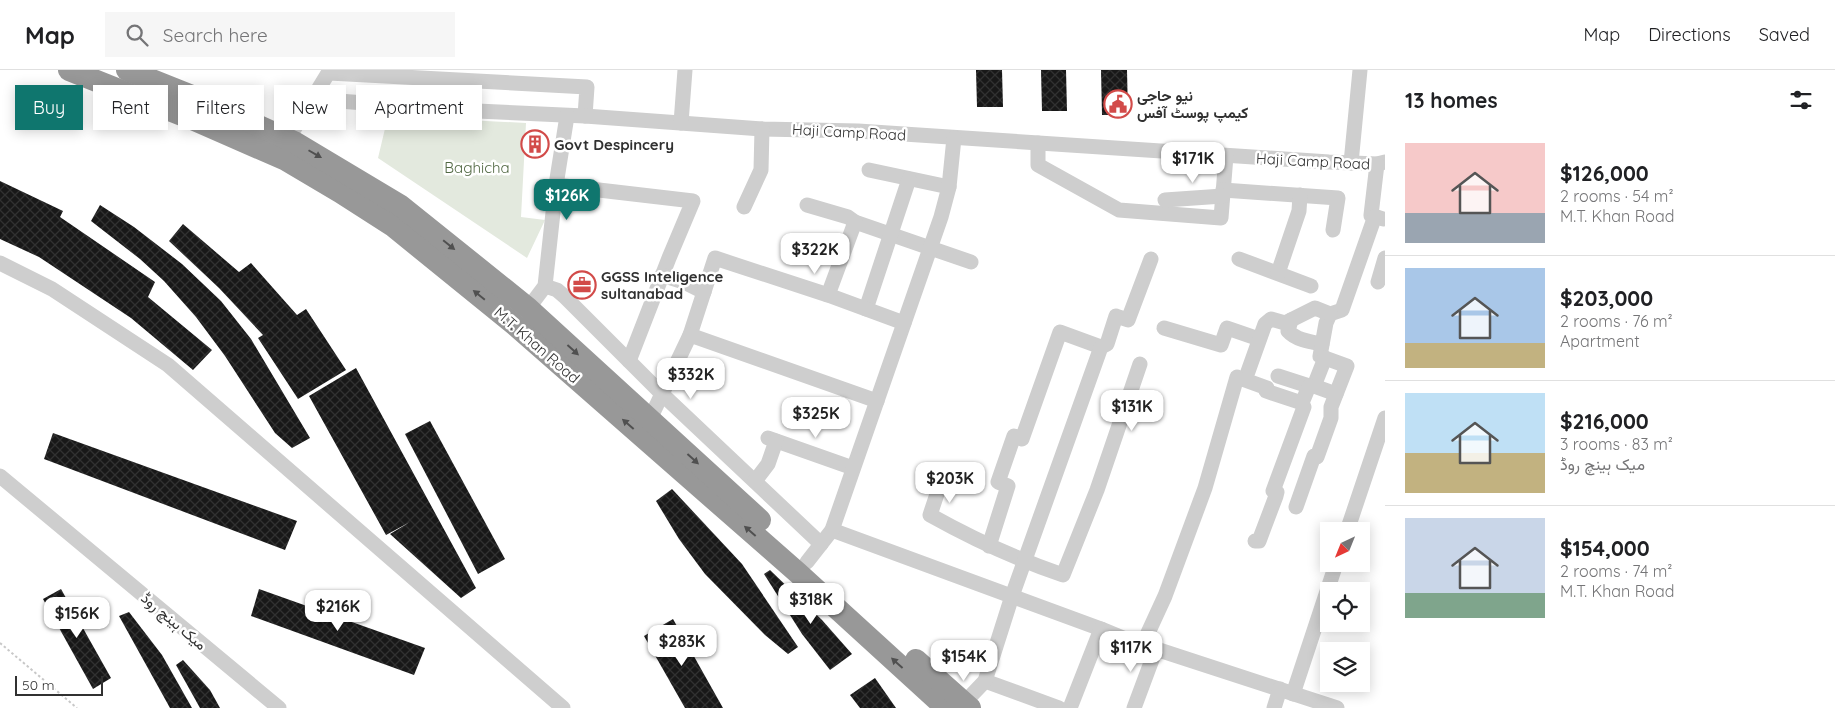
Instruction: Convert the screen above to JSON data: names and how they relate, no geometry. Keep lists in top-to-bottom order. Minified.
{"streets":{"highway":["M.T. Khan Road"],"street":["Haji Camp Road","میک ہینچ روڈ"]},"parks":["Baghicha"],"places":{"public building":["نیو حاجی کیمپ پوسٹ آفس"],"building":["Govt Despincery"],"office":["GGSS Inteligence sultanabad"]},"scale_bar":"50 m","north":"bottom left","page":{"header":"Map","search":"Search here","nav":["Map","Directions","Saved"],"heading":"13 homes","chip":["Buy","Rent","Filters","New","Apartment"],"list":[{"name":"$126,000","note":"2 rooms · 54 m² · M.T. Khan Road"},{"name":"$203,000","note":"2 rooms · 76 m² · Apartment"},{"name":"$216,000","note":"3 rooms · 83 m² · میک ہینچ روڈ"},{"name":"$154,000","note":"2 rooms · 74 m² · M.T. Khan Road"}],"price":["$171K","$126K","$322K","$332K","$131K","$325K","$203K","$318K","$216K","$156K","$283K","$117K","$154K"],"scale":"50 m"}}
